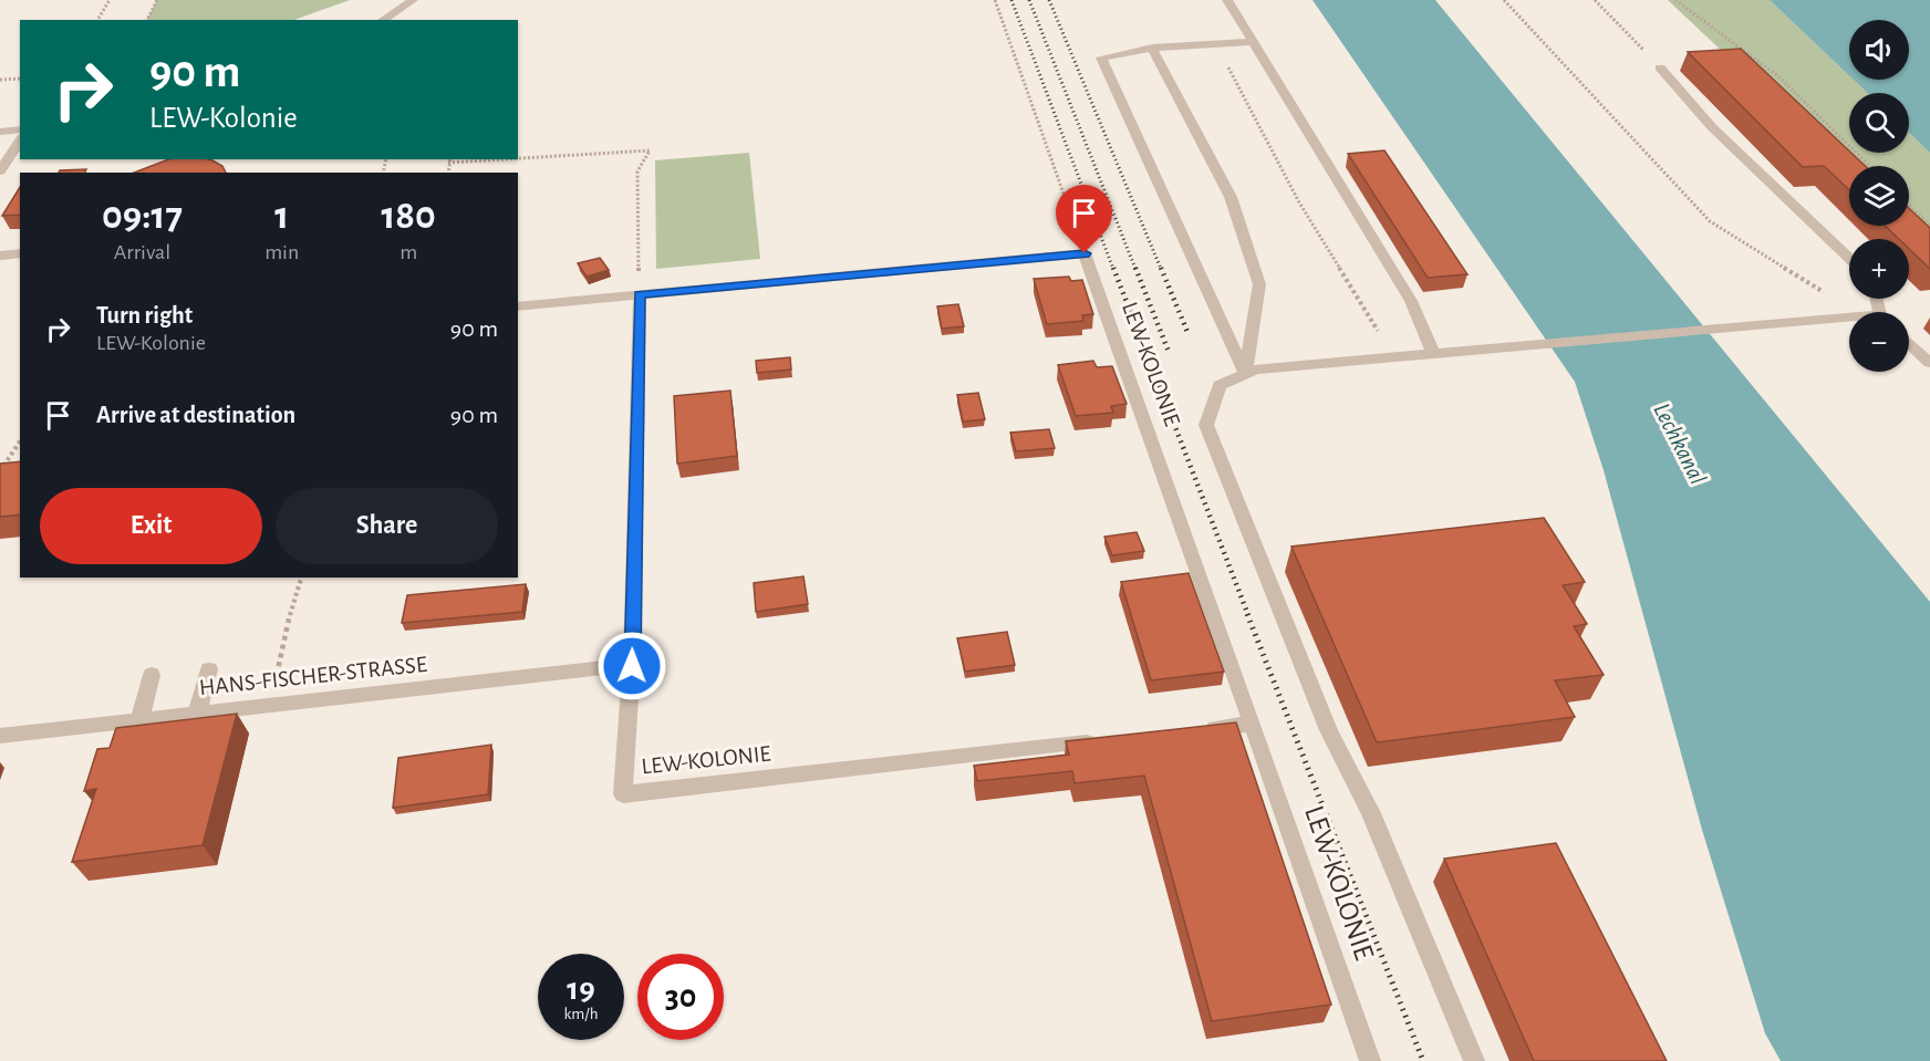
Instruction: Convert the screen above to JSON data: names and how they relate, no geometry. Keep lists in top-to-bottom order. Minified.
{"streets":{"street":["LEW-KOLONIE","HANS-FISCHER-STRASSE"]},"crossings":[["LEW-KOLONIE","HANS-FISCHER-STRASSE"]],"water":["Lechkanal"],"page":{"map_buttons":["+","−"],"turn":["90 m","LEW-Kolonie"],"eta":["09:17","Arrival","1","min","180","m"],"list":[{"name":"Turn right","note":"LEW-Kolonie","value":"90 m"},{"name":"Arrive at destination","value":"90 m"}],"buttons":["Exit","Share"],"speed":"19 km/h","limit":"30"}}
